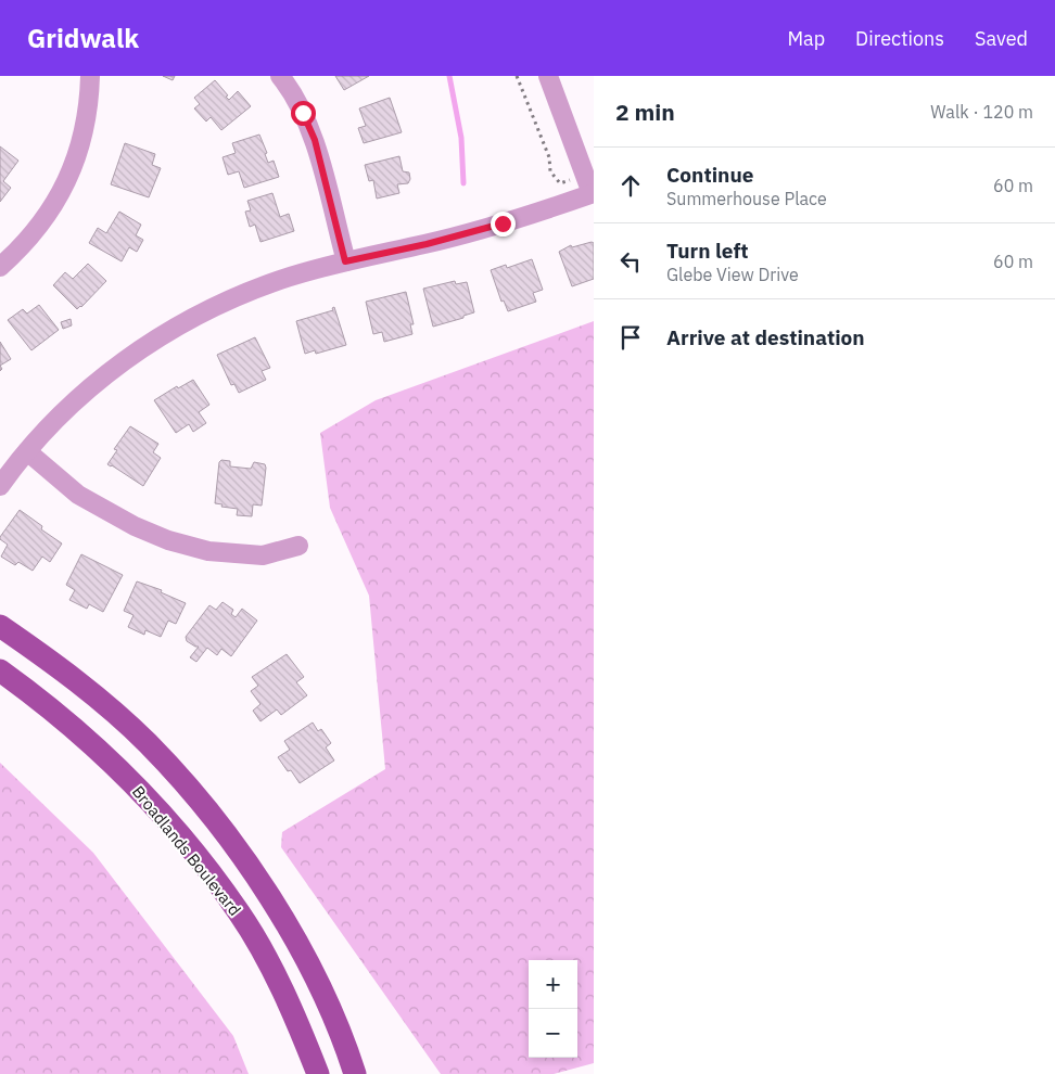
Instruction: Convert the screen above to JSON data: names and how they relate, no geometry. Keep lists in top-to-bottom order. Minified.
{"streets":{"main road":["Broadlands Boulevard"]},"page":{"header":"Gridwalk","nav":["Map","Directions","Saved"],"heading":["2 min","Walk · 120 m"],"list":[["Continue","Summerhouse Place","60 m"],["Turn left","Glebe View Drive","60 m"],"Arrive at destination"],"map_buttons":["+","−"]}}
